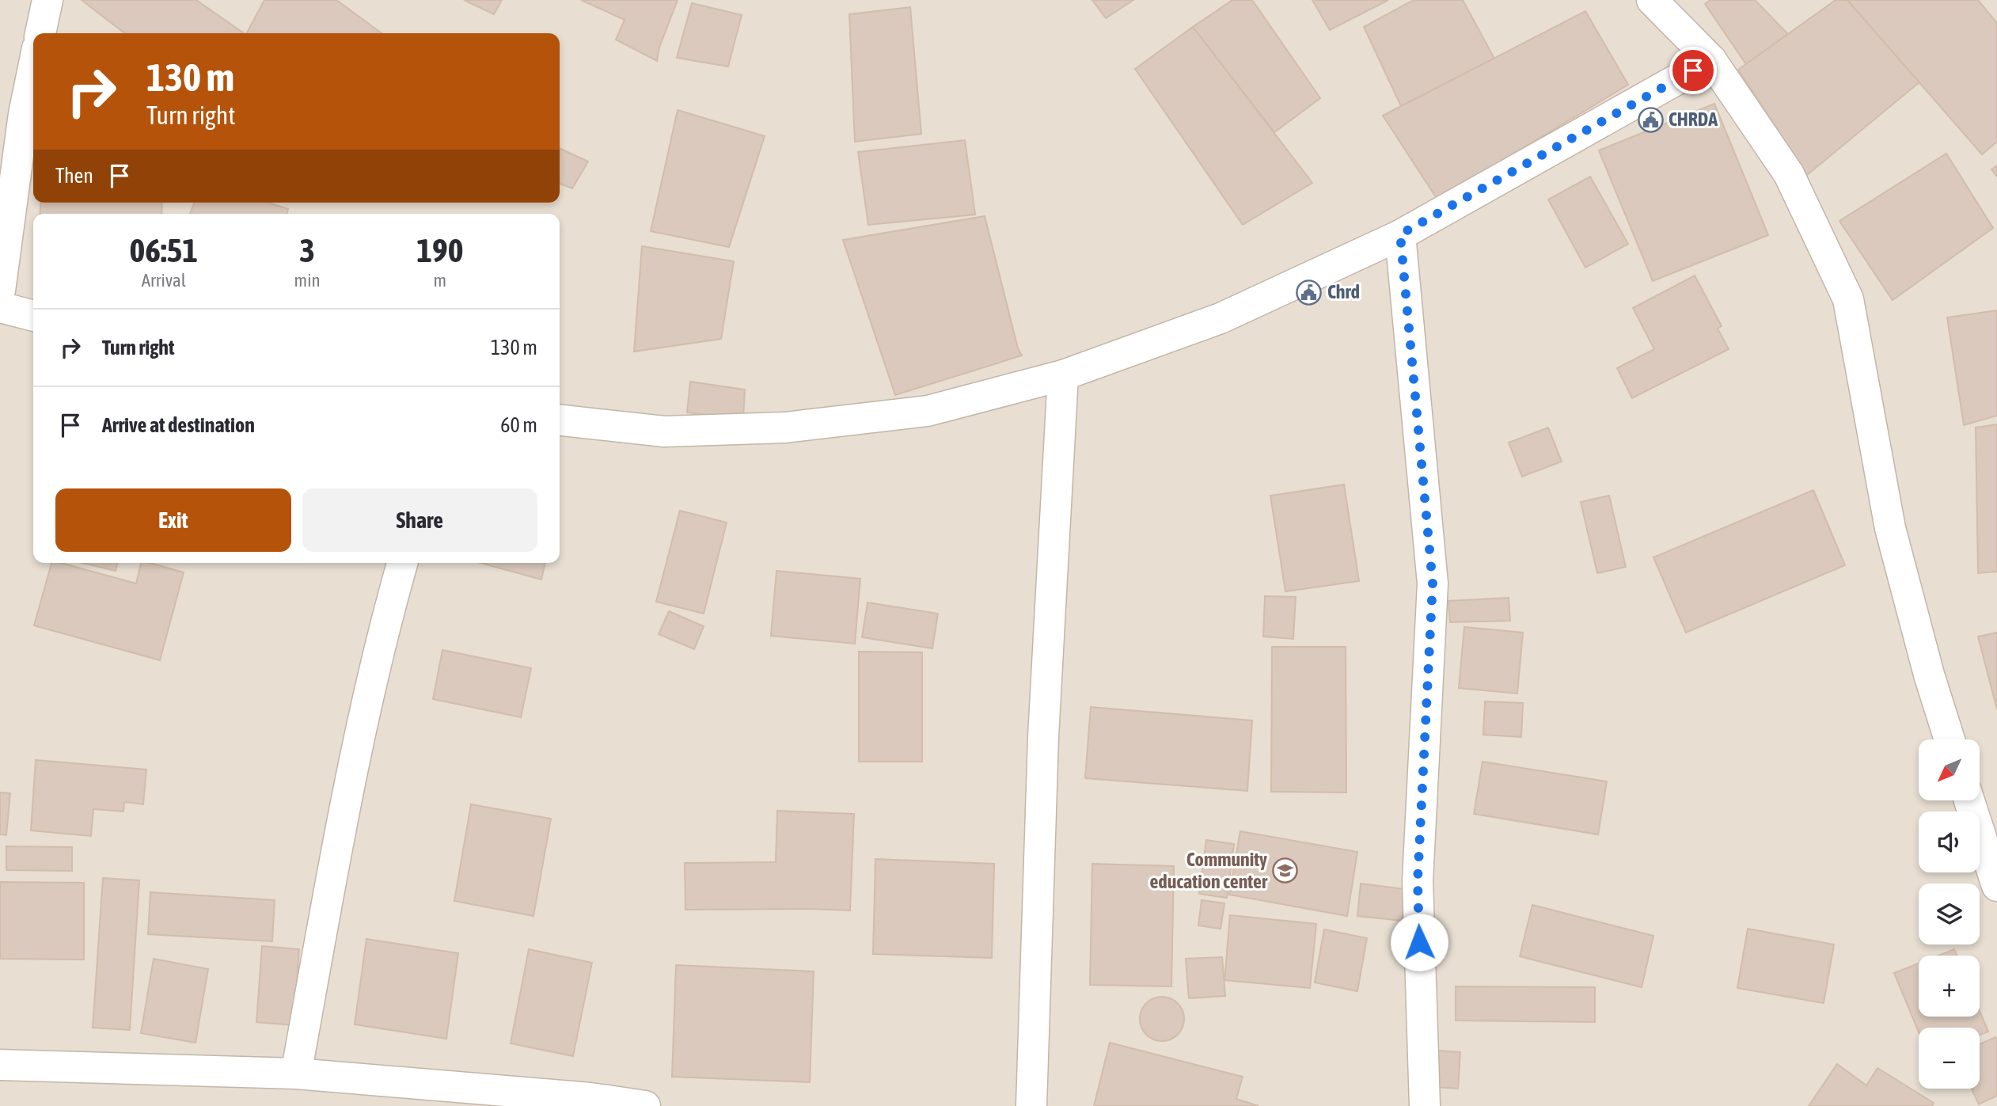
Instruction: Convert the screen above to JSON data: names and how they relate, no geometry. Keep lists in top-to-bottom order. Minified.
{"places":{"public building":["CHRDA","Chrd"],"school or university":["Community education center"]},"north":"bottom left","page":{"turn":["130 m","Turn right"],"then":"Then","eta":["06:51","Arrival","3","min","190","m"],"list":[{"name":"Turn right","value":"130 m"},{"name":"Arrive at destination","value":"60 m"}],"buttons":["Exit","Share"],"map_buttons":["+","−"]}}
